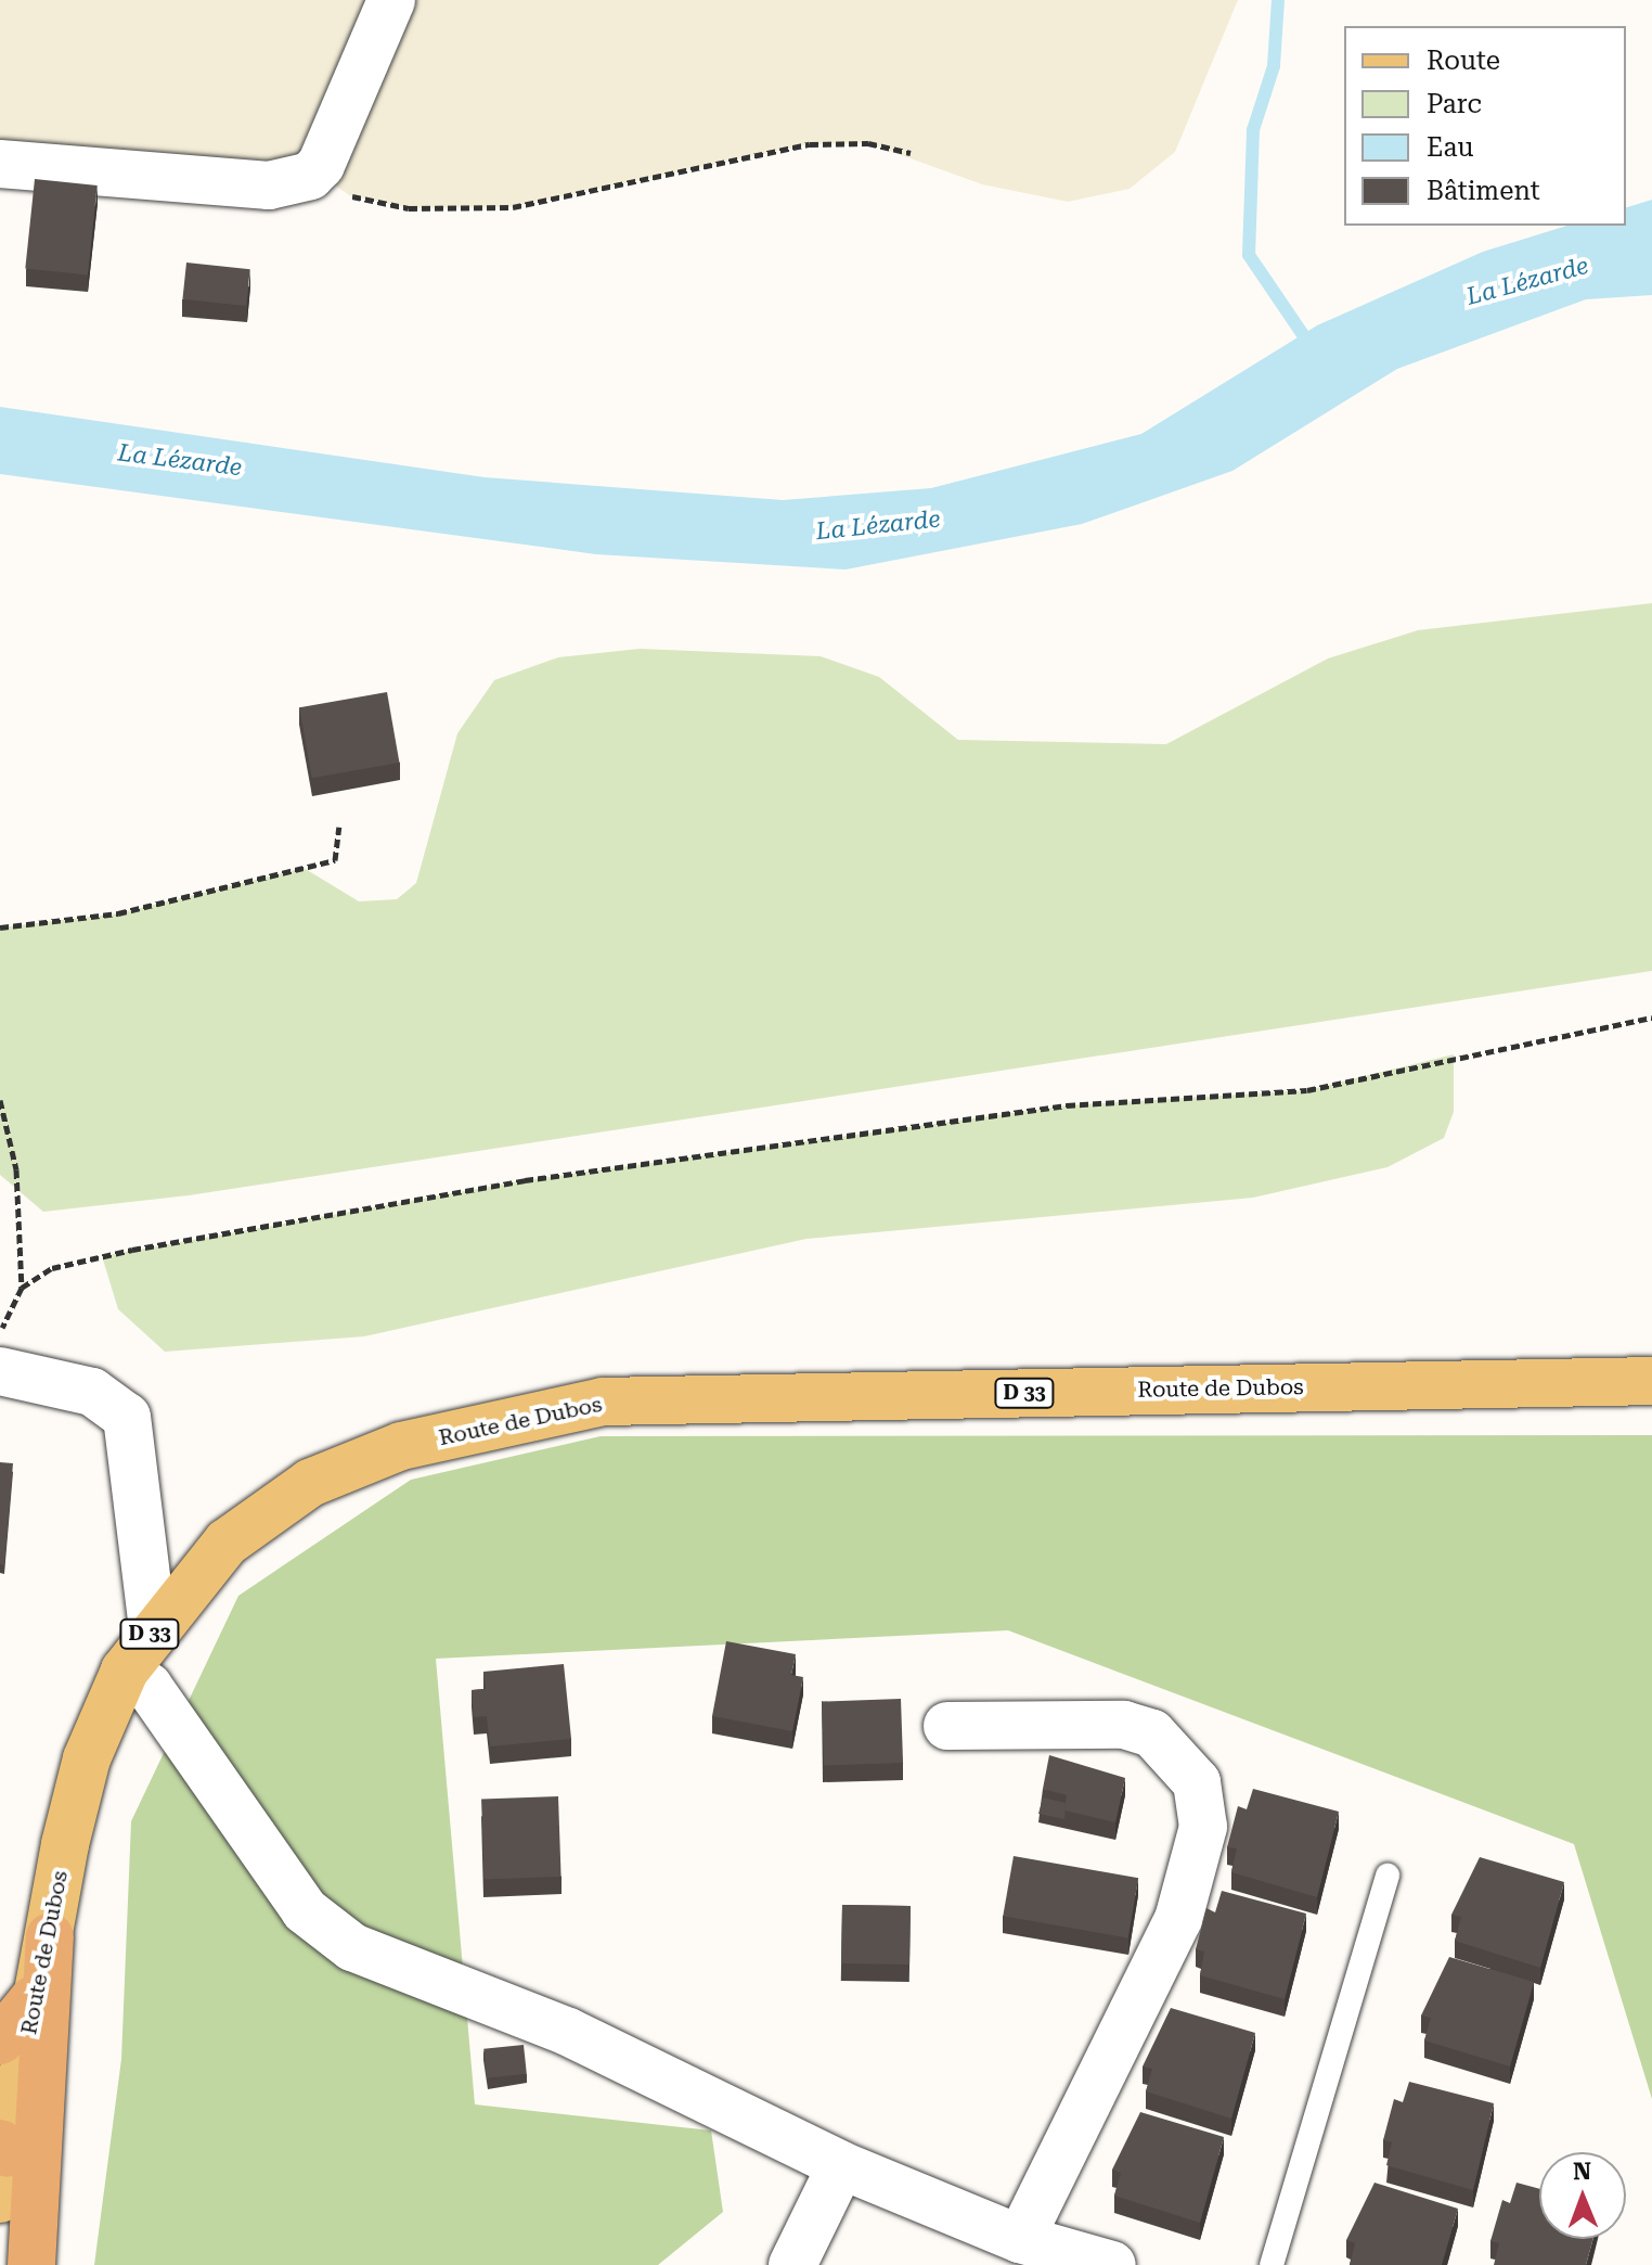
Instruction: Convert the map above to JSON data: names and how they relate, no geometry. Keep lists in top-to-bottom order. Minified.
{"streets":{"main road":["Route de Dubos","D 33"]},"water":["La Lézarde"],"legend":["Route","Parc","Eau","Bâtiment"],"north":"top"}
